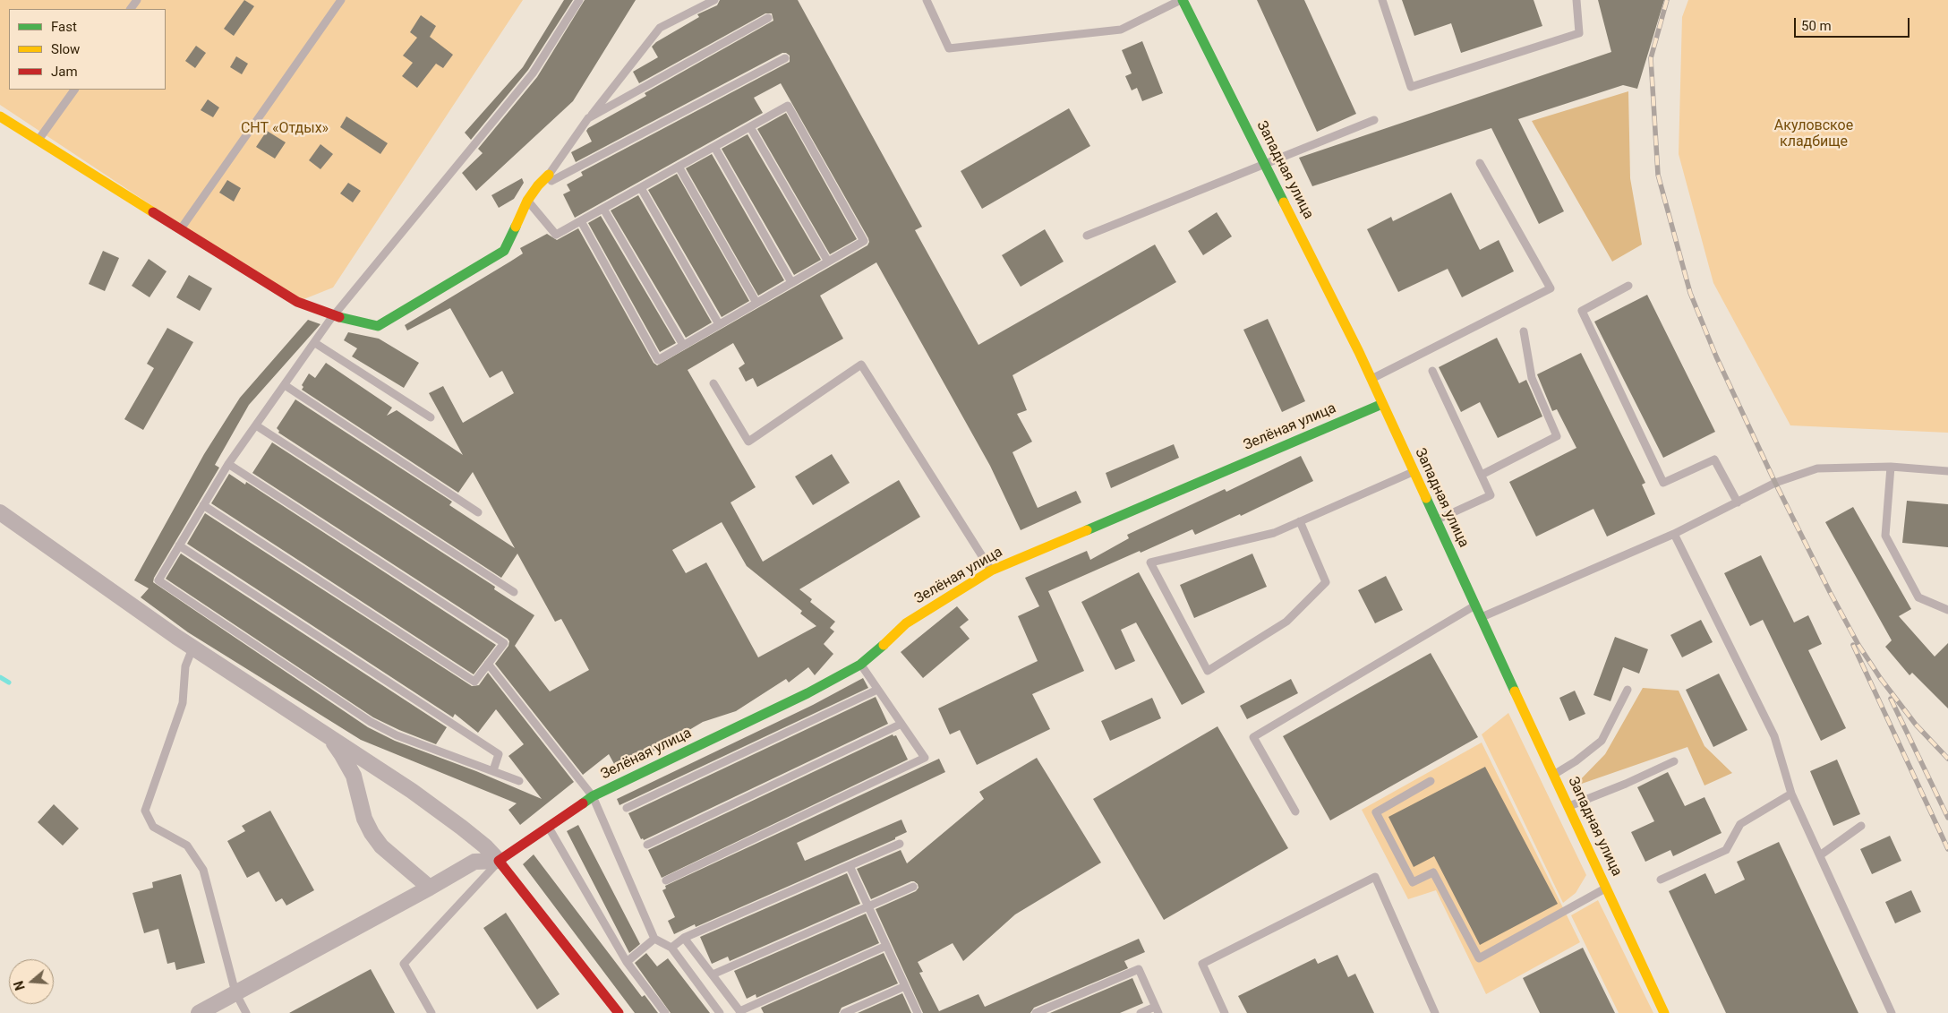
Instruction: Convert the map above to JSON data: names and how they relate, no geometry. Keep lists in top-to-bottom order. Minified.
{"streets":{"street":["Западная улица","Зелёная улица"]},"crossings":[["Западная улица","Зелёная улица"]],"parks":["Акуловское кладбище","СНТ «Отдых»"],"legend":["Fast","Slow","Jam"],"scale_bar":"50 m","north":"left"}
